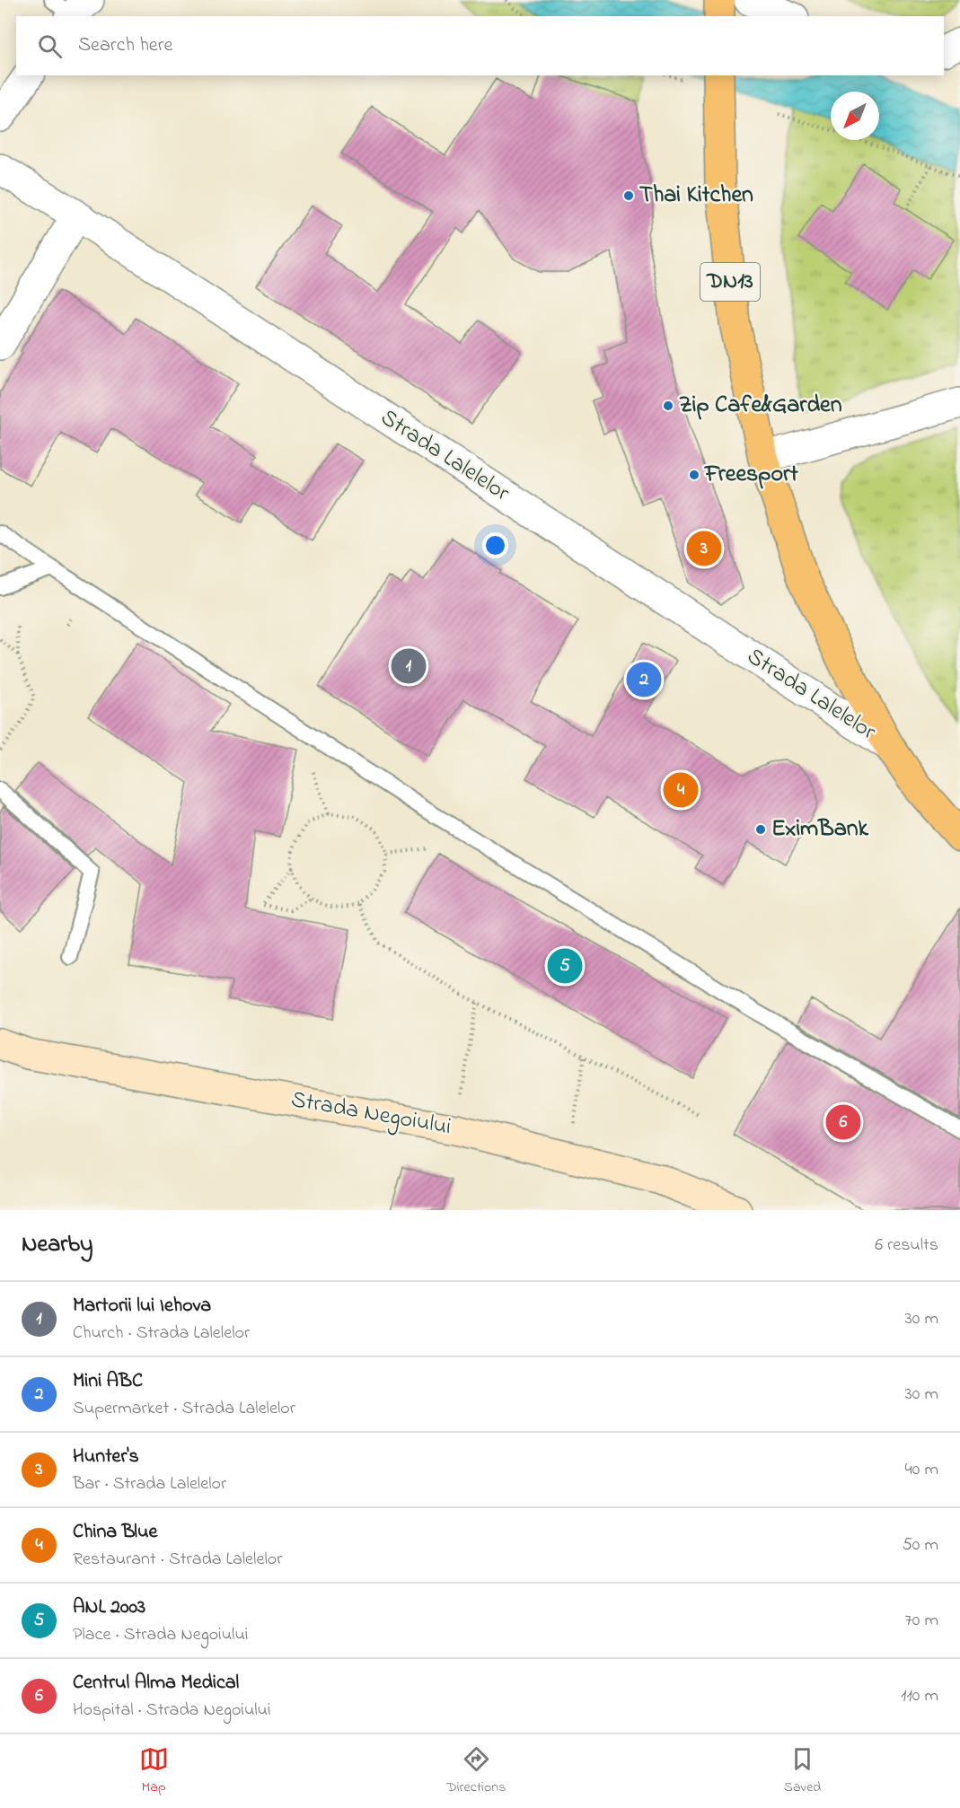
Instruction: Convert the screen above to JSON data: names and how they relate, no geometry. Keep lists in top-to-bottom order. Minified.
{"streets":{"main road":["DN13"],"street":["Strada Lalelelor","Strada Negoiului"]},"crossings":[["DN13","Strada Lalelelor"]],"places":["Thai Kitchen","Zip Cafe&Garden","Freesport","EximBank"],"north":"bottom left","page":{"search":"Search here","pins":["3","1","2","4","5","6"],"heading":["Nearby","6 results"],"list":[{"mark":"1","name":"Martorii lui Iehova","note":"Church · Strada Lalelelor","value":"30 m"},{"mark":"2","name":"Mini ABC","note":"Supermarket · Strada Lalelelor","value":"30 m"},{"mark":"3","name":"Hunter's","note":"Bar · Strada Lalelelor","value":"40 m"},{"mark":"4","name":"China Blue","note":"Restaurant · Strada Lalelelor","value":"50 m"},{"mark":"5","name":"ANL 2003","note":"Place · Strada Negoiului","value":"70 m"},{"mark":"6","name":"Centrul Alma Medical","note":"Hospital · Strada Negoiului","value":"110 m"}],"nav":["Map","Directions","Saved"]}}
